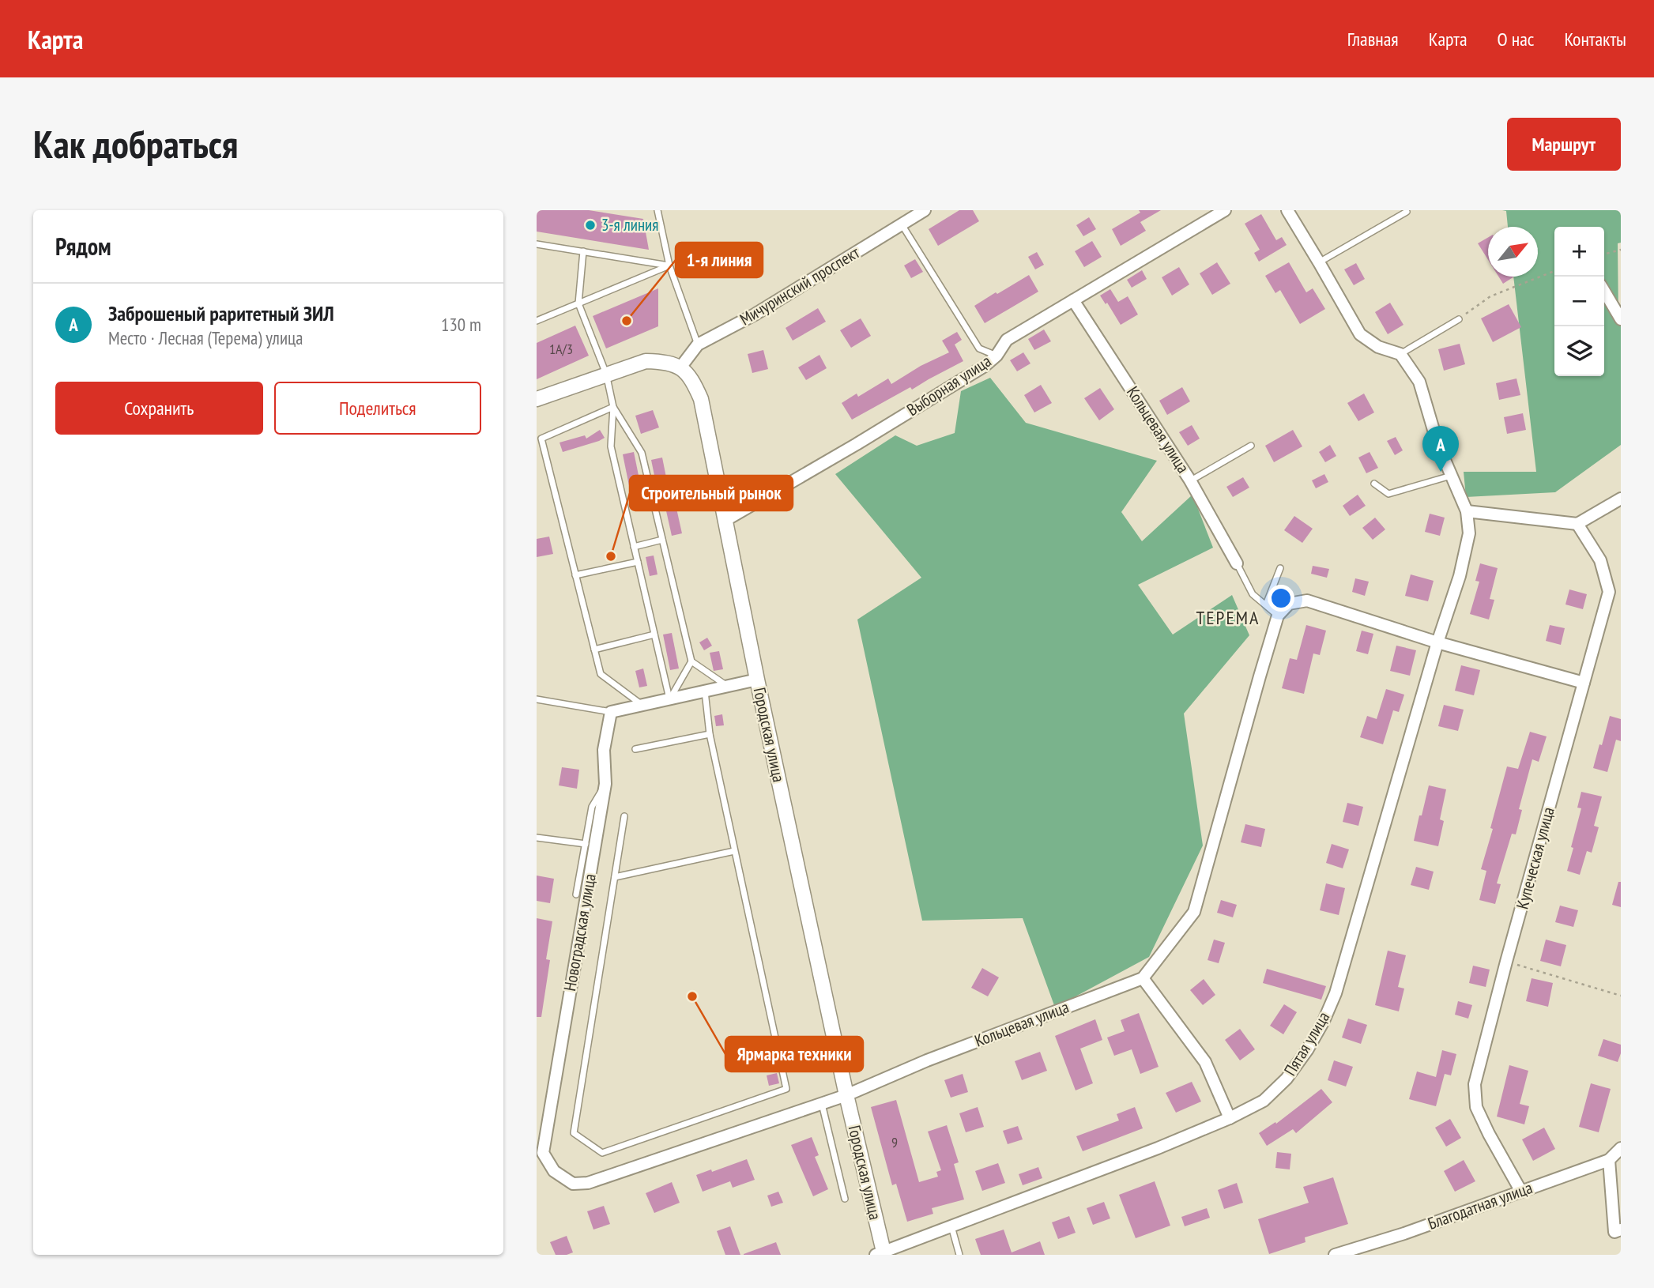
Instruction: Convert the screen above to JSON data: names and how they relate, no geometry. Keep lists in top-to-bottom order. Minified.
{"streets":{"street":["Мичуринский проспект","Выборная улица","Кольцевая улица","Городская улица","Купеческая улица","Новоградская улица","Пятая улица","Благодатная улица"]},"crossings":[["Мичуринский проспект","Городская улица"],["Выборная улица","Кольцевая улица"],["Выборная улица","Городская улица"],["Кольцевая улица","Городская улица"],["Кольцевая улица","Новоградская улица"],["Городская улица","Пятая улица"],["Купеческая улица","Благодатная улица"]],"districts":["ТЕРЕМА"],"places":["3-я линия","1-я линия","Строительный рынок","Ярмарка техники"],"house_numbers":["1А/3","9"],"north":"top right","page":{"header":"Карта","nav":["Главная","Карта","О нас","Контакты"],"buttons":["Маршрут",["Сохранить","Поделиться"]],"title":"Как добраться","heading":"Рядом","map_buttons":["+","−"],"list":[{"mark":"A","name":"Заброшеный раритетный ЗИЛ","note":"Место · Лесная (Терема) улица","value":"130 m"}],"pins":"A"}}
